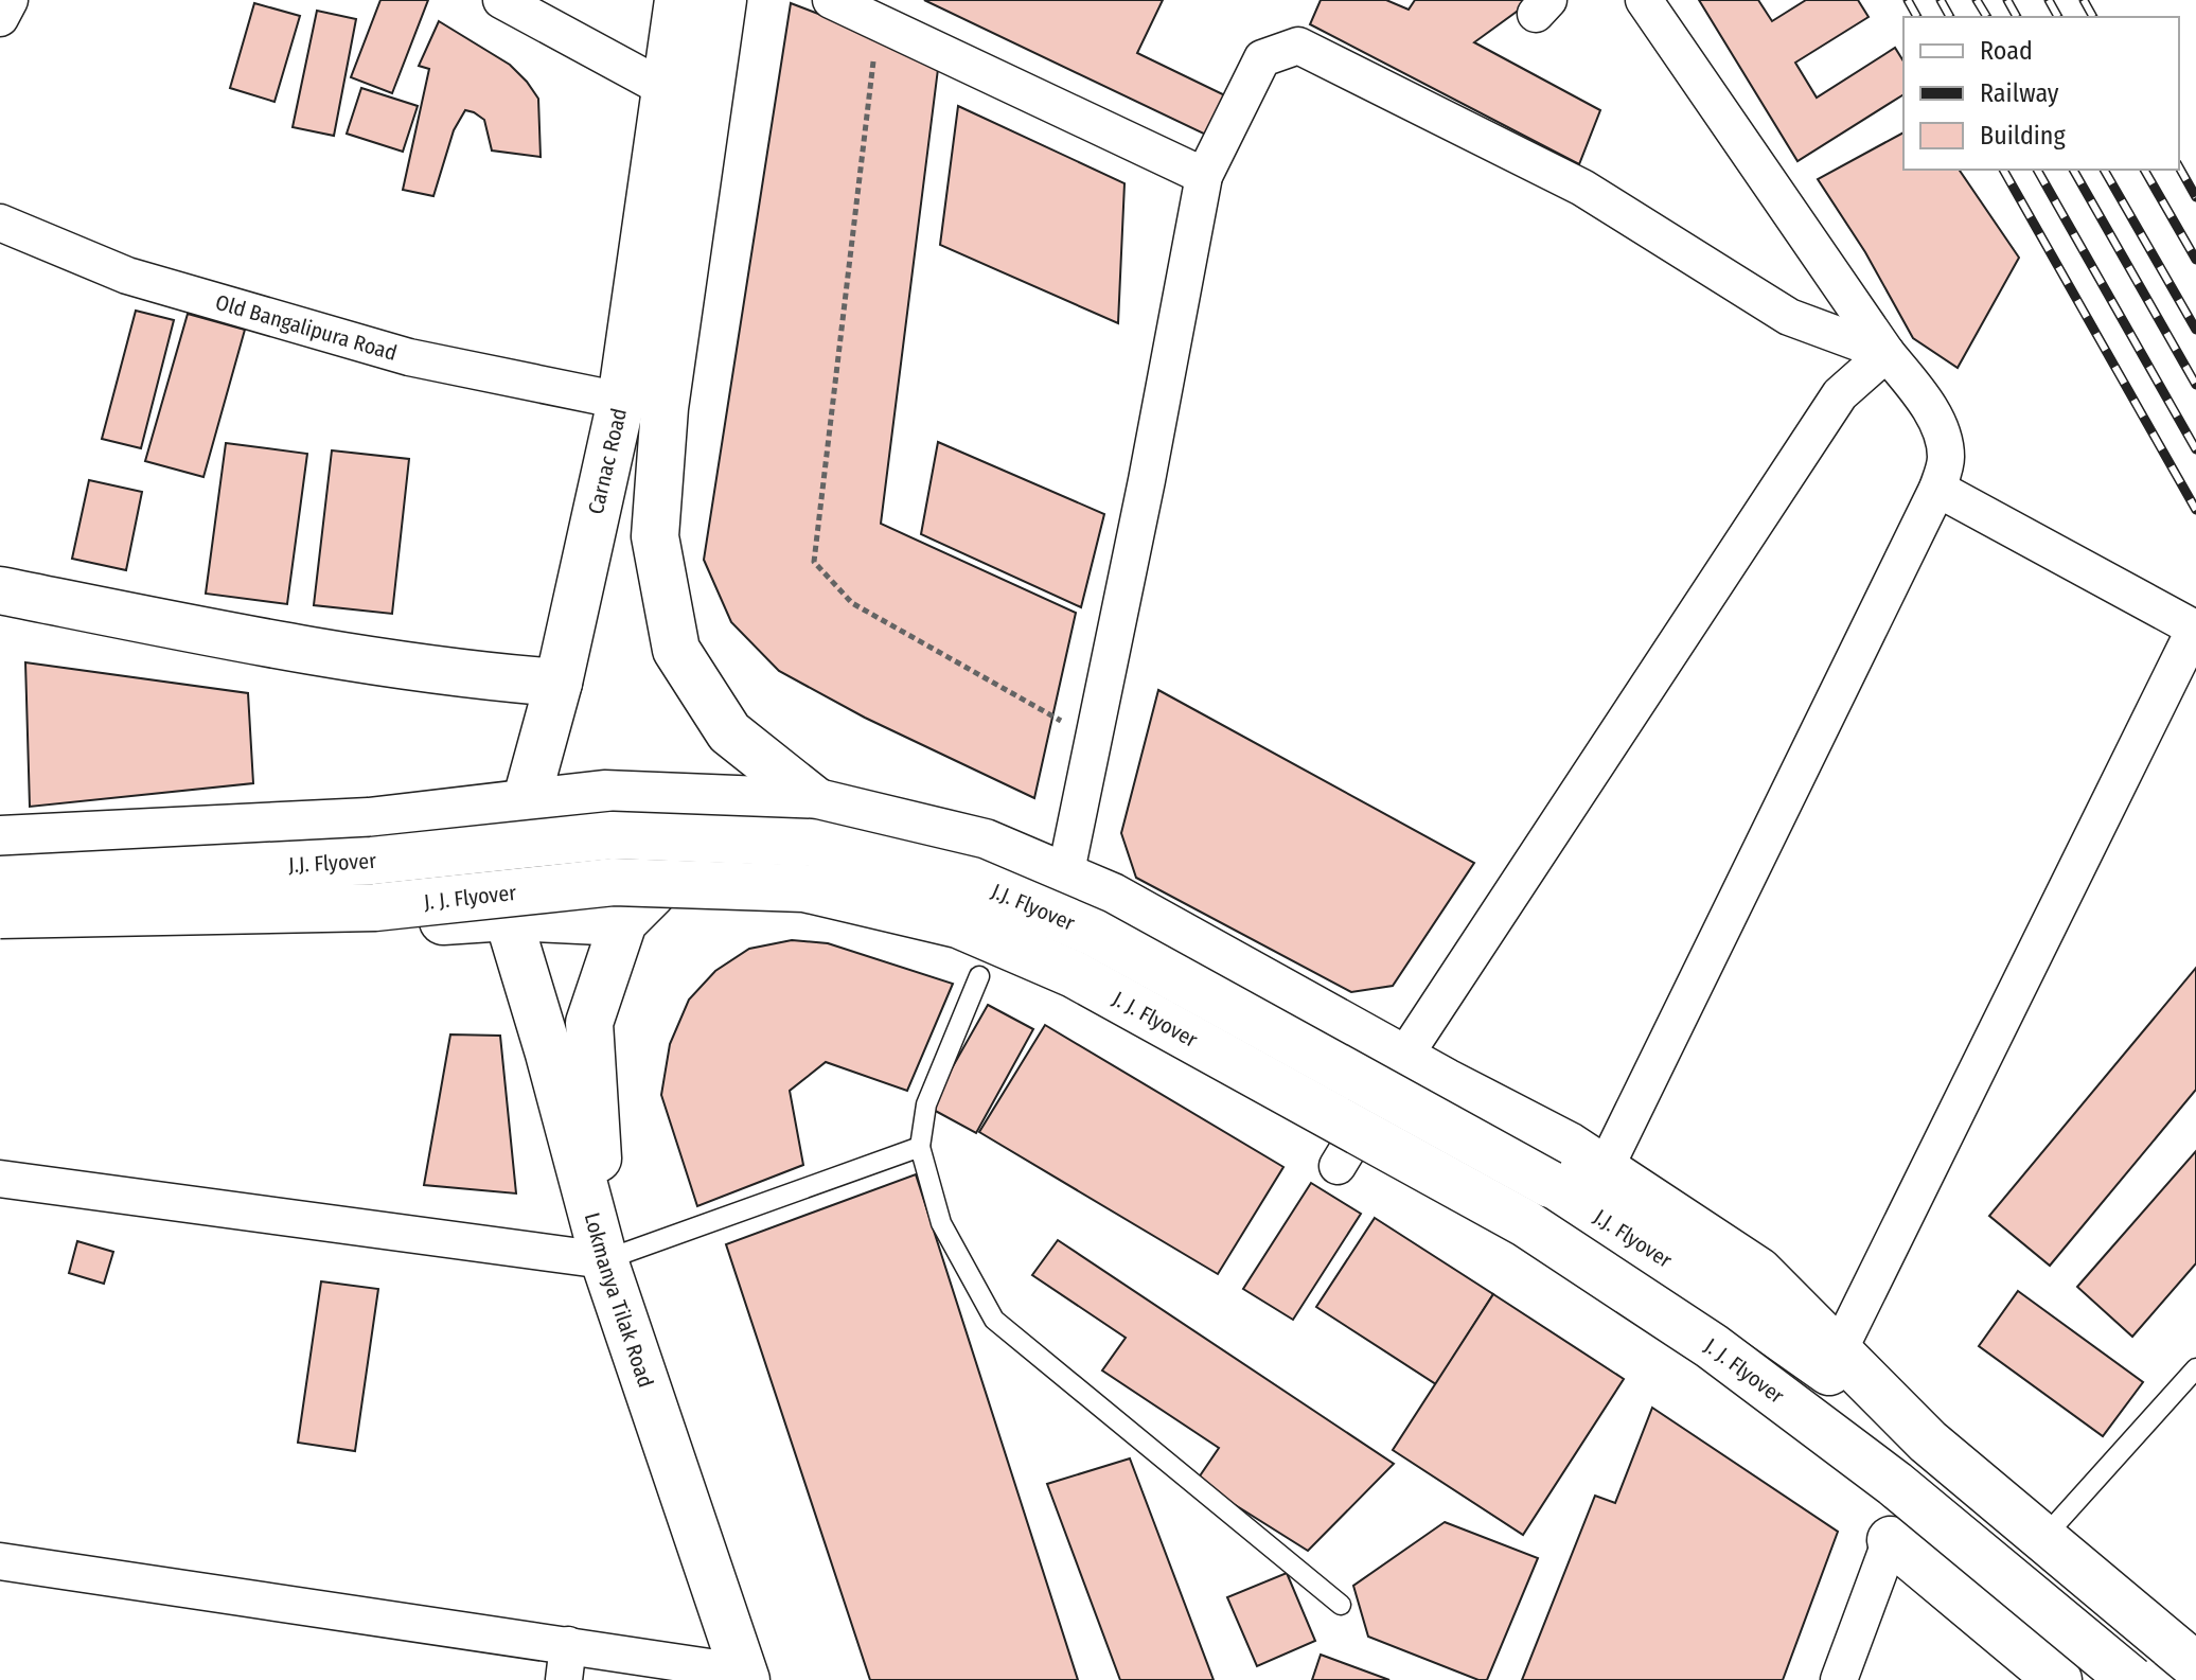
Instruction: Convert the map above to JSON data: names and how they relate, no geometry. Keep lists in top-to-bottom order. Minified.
{"streets":{"main road":["Carnac Road","J.J. Flyover","J. J. Flyover","Lokmanya Tilak Road"],"street":["Old Bangalipura Road"]},"crossings":[["Old Bangalipura Road","Carnac Road"],["Carnac Road","Lokmanya Tilak Road"]],"legend":["Road","Railway","Building"]}
